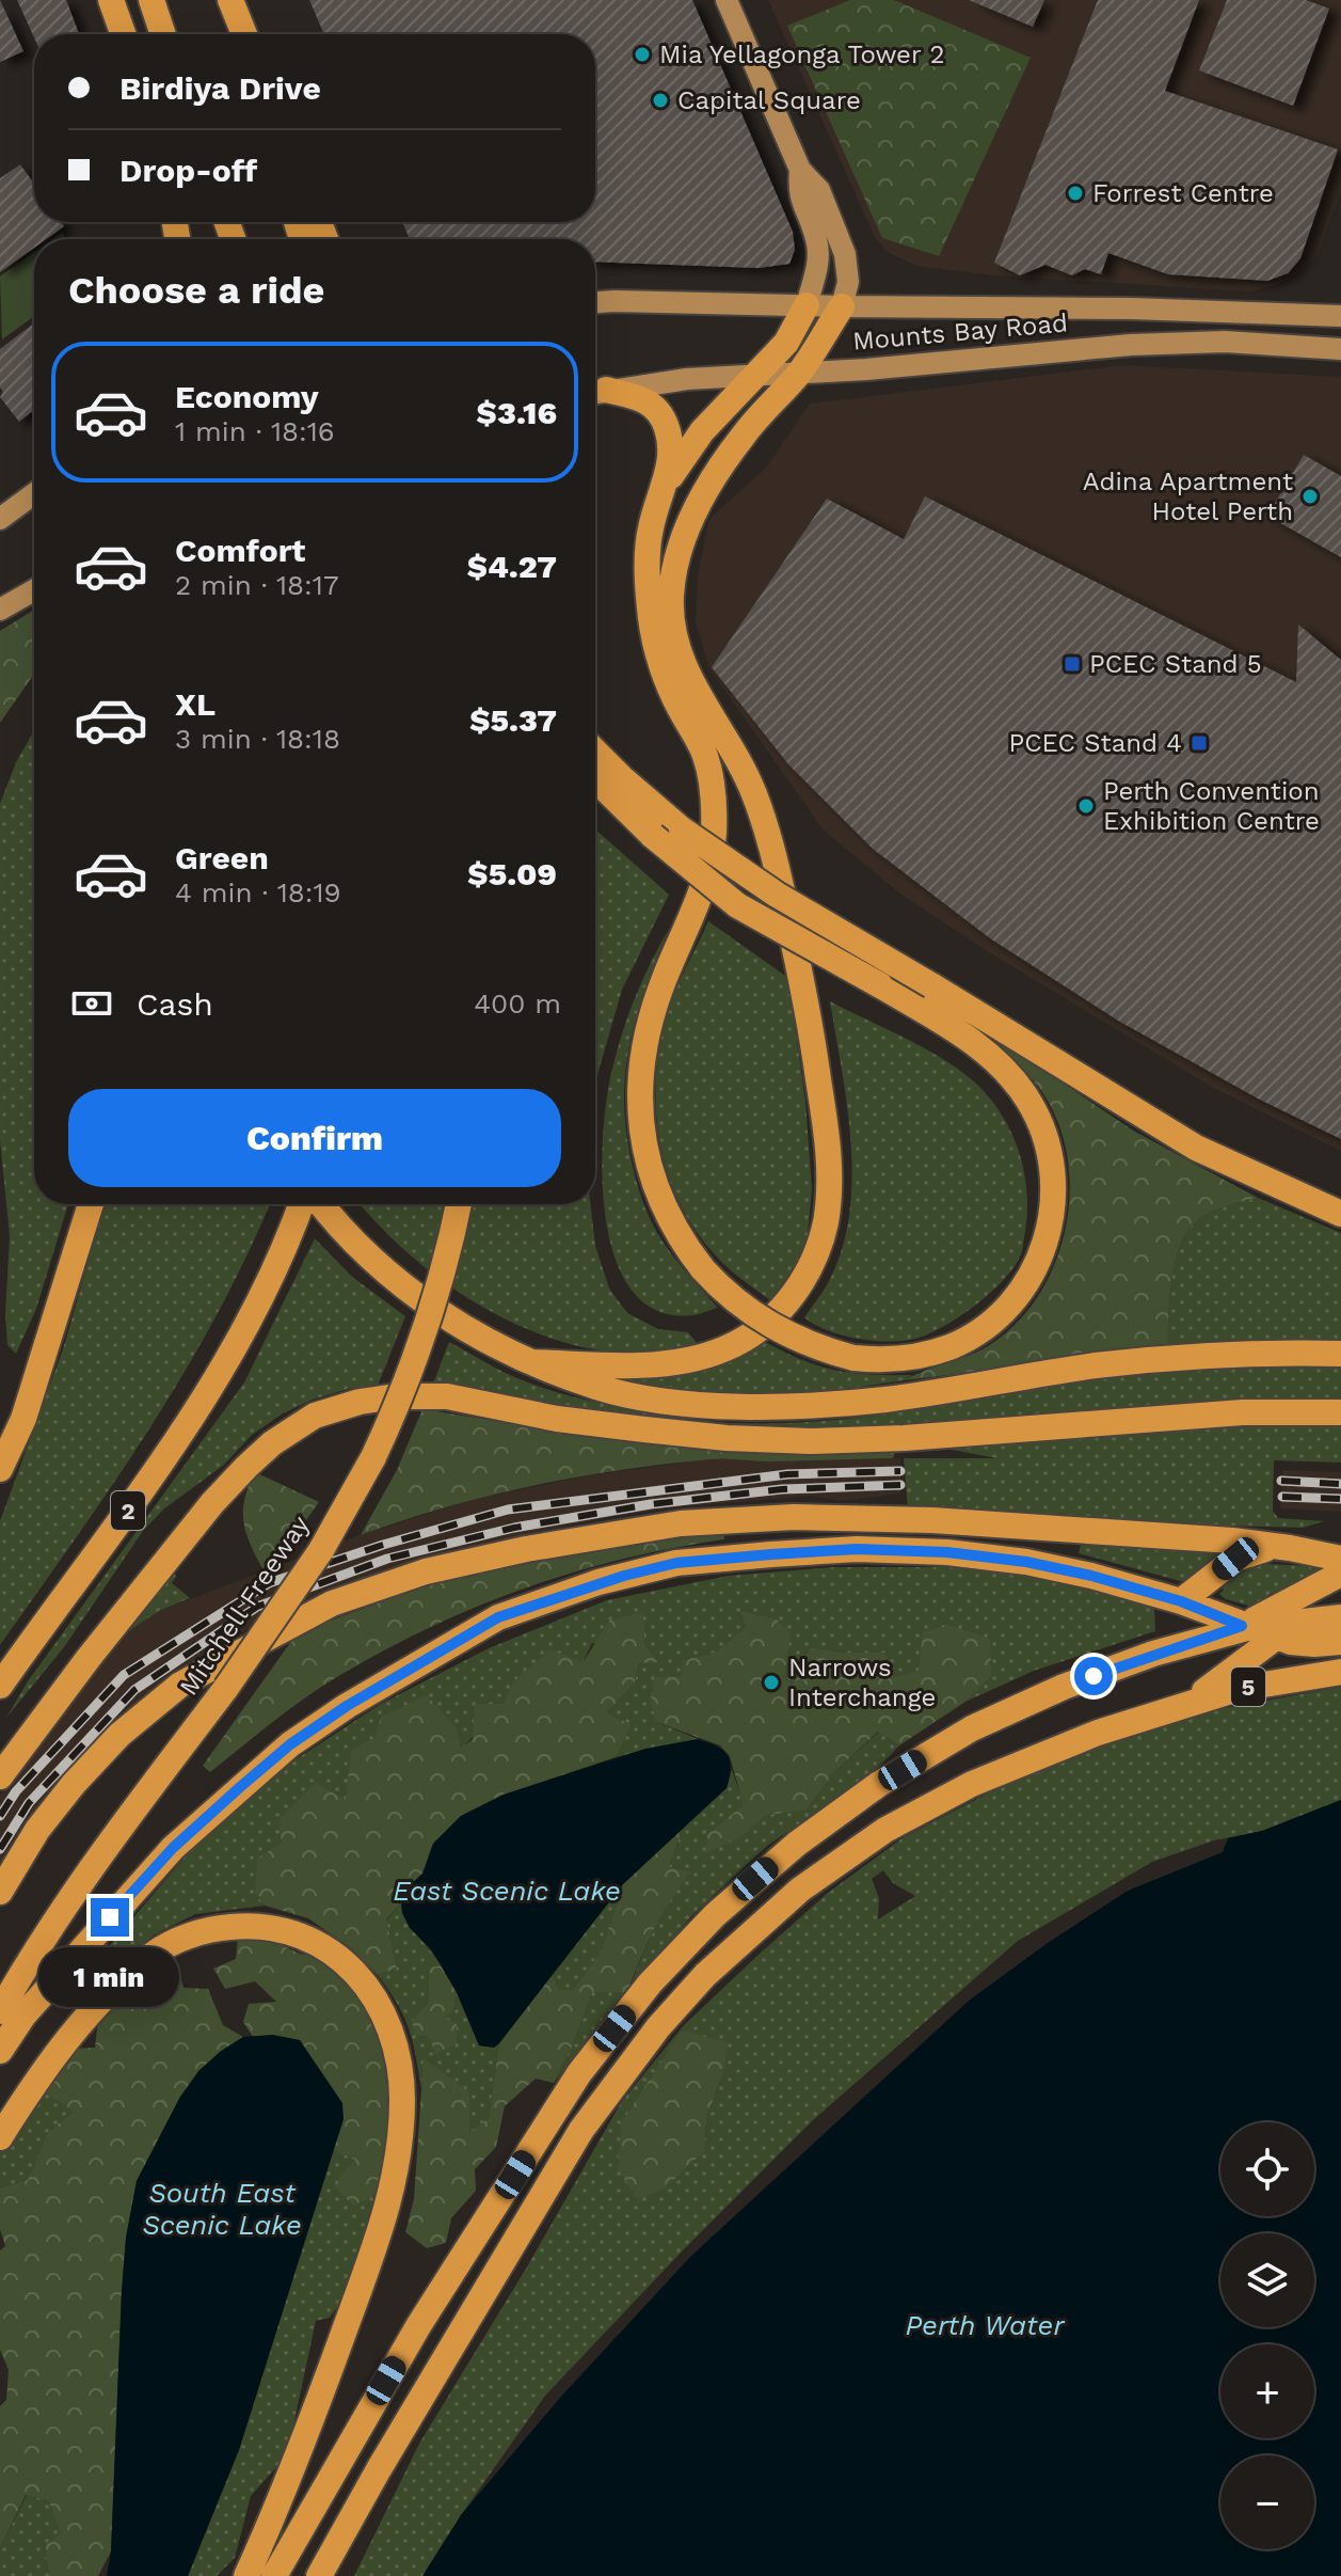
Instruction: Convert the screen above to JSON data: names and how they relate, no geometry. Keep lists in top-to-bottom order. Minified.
{"streets":{"highway":["2","Mitchell Freeway","5"],"main road":["Mounts Bay Road"]},"water":["East Scenic Lake","South East Scenic Lake","Perth Water"],"places":{"other":["Mia Yellagonga Tower 2","Capital Square","Forrest Centre","Adina Apartment Hotel Perth","Perth Convention Exhibition Centre","Narrows Interchange"],"transit":["PCEC Stand 5","PCEC Stand 4"]},"page":{"banner":["Birdiya Drive","Drop-off"],"heading":"Choose a ride","list":[{"name":"Economy","note":"1 min · 18:16","value":"$3.16"},{"name":"Comfort","note":"2 min · 18:17","value":"$4.27"},{"name":"XL","note":"3 min · 18:18","value":"$5.37"},{"name":"Green","note":"4 min · 18:19","value":"$5.09"}],"pay":["Cash","400 m"],"buttons":"Confirm","bubble":"1 min","map_buttons":["+","−"]}}
